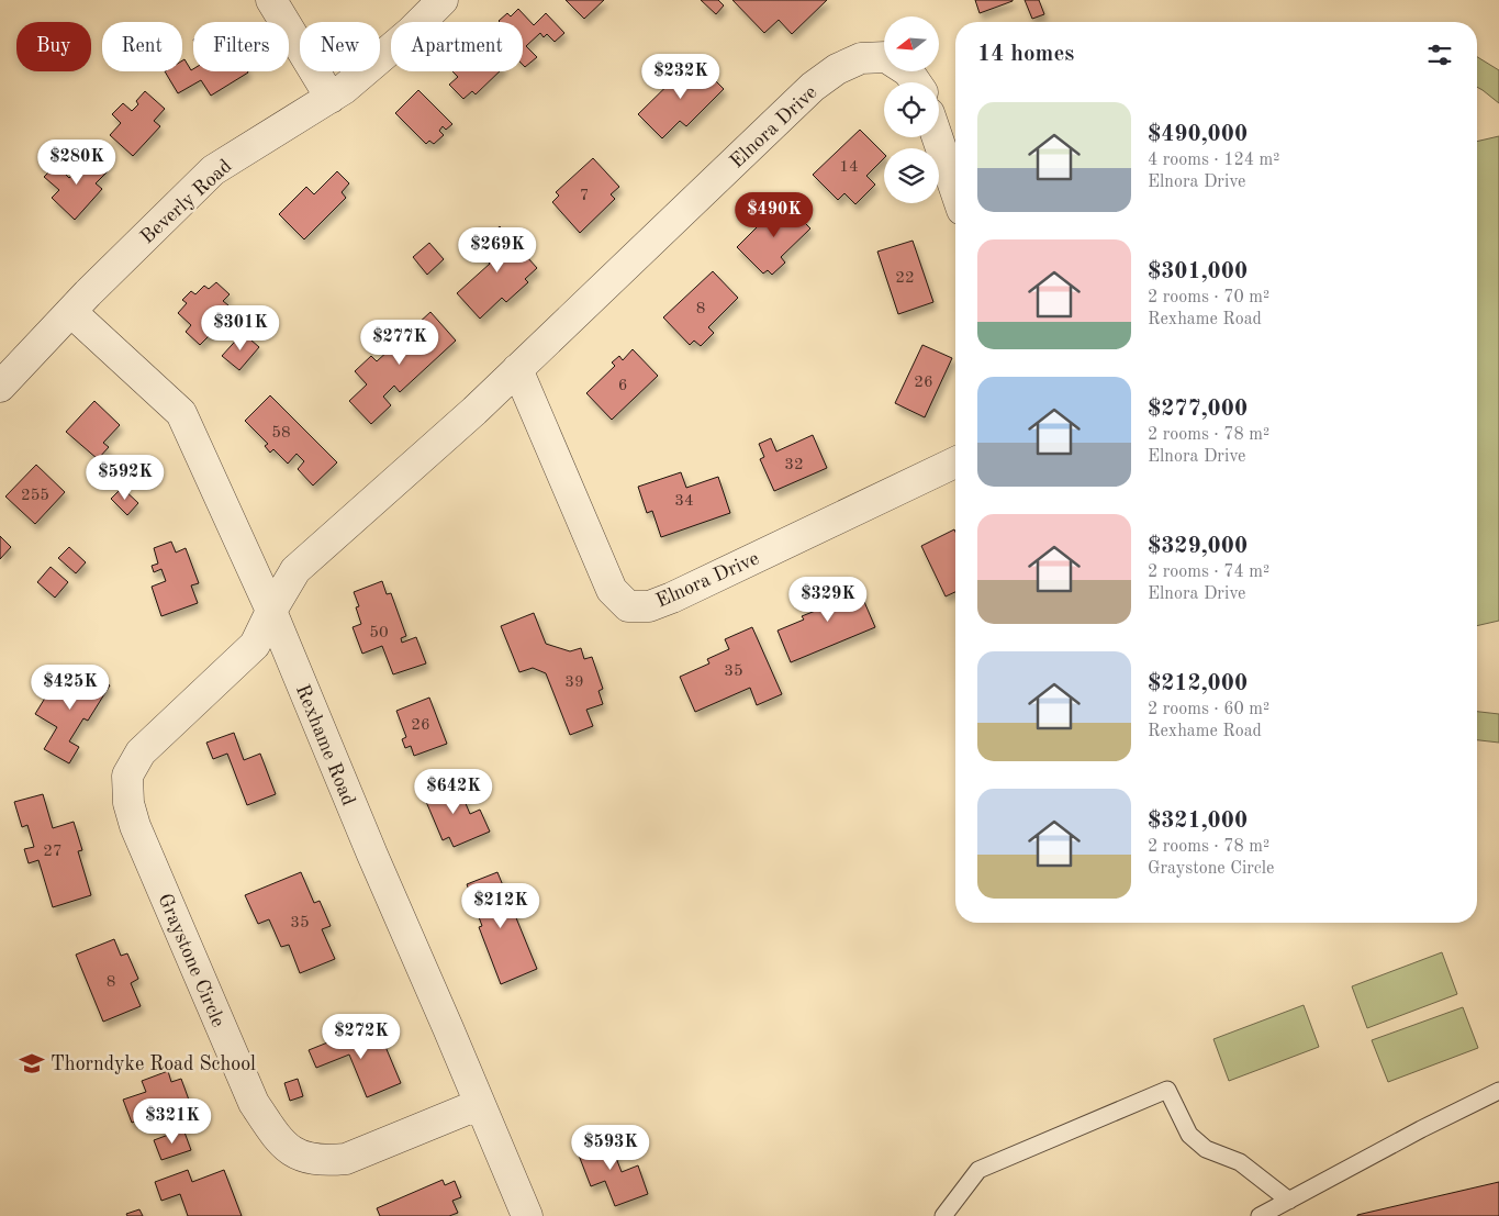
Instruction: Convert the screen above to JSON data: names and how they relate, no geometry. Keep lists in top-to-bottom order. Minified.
{"streets":{"street":["Elnora Drive","Beverly Road","Rexhame Road","Graystone Circle"]},"crossings":[["Elnora Drive","Rexhame Road"],["Elnora Drive","Graystone Circle"],["Beverly Road","Rexhame Road"],["Rexhame Road","Graystone Circle"]],"places":{"school or university":["Thorndyke Road School"]},"house_numbers":["14","7","22","8","26","6","58","32","255","34","50","35","39","26","27","35","8"],"north":"left","page":{"chip":["Buy","Rent","Filters","New","Apartment"],"heading":"14 homes","price":["$232K","$280K","$490K","$269K","$301K","$277K","$592K","$329K","$425K","$642K","$212K","$272K","$321K","$593K"],"list":[{"name":"$490,000","note":"4 rooms · 124 m² · Elnora Drive"},{"name":"$301,000","note":"2 rooms · 70 m² · Rexhame Road"},{"name":"$277,000","note":"2 rooms · 78 m² · Elnora Drive"},{"name":"$329,000","note":"2 rooms · 74 m² · Elnora Drive"},{"name":"$212,000","note":"2 rooms · 60 m² · Rexhame Road"},{"name":"$321,000","note":"2 rooms · 78 m² · Graystone Circle"}]}}
